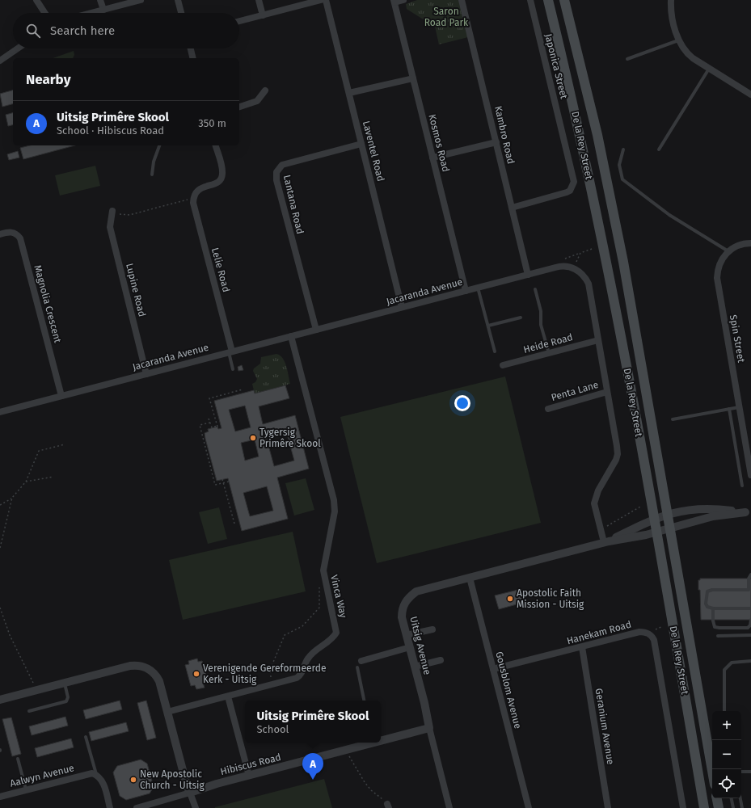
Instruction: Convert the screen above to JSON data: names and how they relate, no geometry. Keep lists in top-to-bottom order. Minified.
{"streets":{"main road":["De la Rey Street"],"street":["Japonica Street","Kambro Road","Kosmos Road","Laventel Road","Lantana Road","Lelie Road","Lupine Road","Jacaranda Avenue","Magnolia Crescent","Spin Street","Heide Road","Penta Lane","Vinca Way","Hanekam Road","Uitsig Avenue","Gousblom Avenue","Geranium Avenue","Hibiscus Road","Aalwyn Avenue"]},"crossings":[["Japonica Street","Kambro Road"],["Kambro Road","Jacaranda Avenue"],["Kosmos Road","Jacaranda Avenue"],["De la Rey Street","Uitsig Avenue"],["Laventel Road","Lantana Road"],["Laventel Road","Jacaranda Avenue"],["Lantana Road","Jacaranda Avenue"],["Lelie Road","Jacaranda Avenue"],["Lupine Road","Jacaranda Avenue"],["Jacaranda Avenue","Magnolia Crescent"],["Jacaranda Avenue","Heide Road"],["Jacaranda Avenue","Penta Lane"],["Jacaranda Avenue","Vinca Way"],["Jacaranda Avenue","Uitsig Avenue"],["Hanekam Road","Gousblom Avenue"],["Hanekam Road","Geranium Avenue"],["Uitsig Avenue","Gousblom Avenue"],["Uitsig Avenue","Hibiscus Road"]],"parks":["Saron Road Park"],"places":["Tygersig Primêre Skool","Apostolic Faith Mission - Uitsig","Verenigende Gereformeerde Kerk - Uitsig","New Apostolic Church - Uitsig"],"page":{"search":"Search here","heading":"Nearby","list":[{"mark":"A","name":"Uitsig Primêre Skool","note":"School · Hibiscus Road","value":"350 m"}],"popup":["Uitsig Primêre Skool","School"],"map_buttons":["+","−"],"pins":"A"}}
